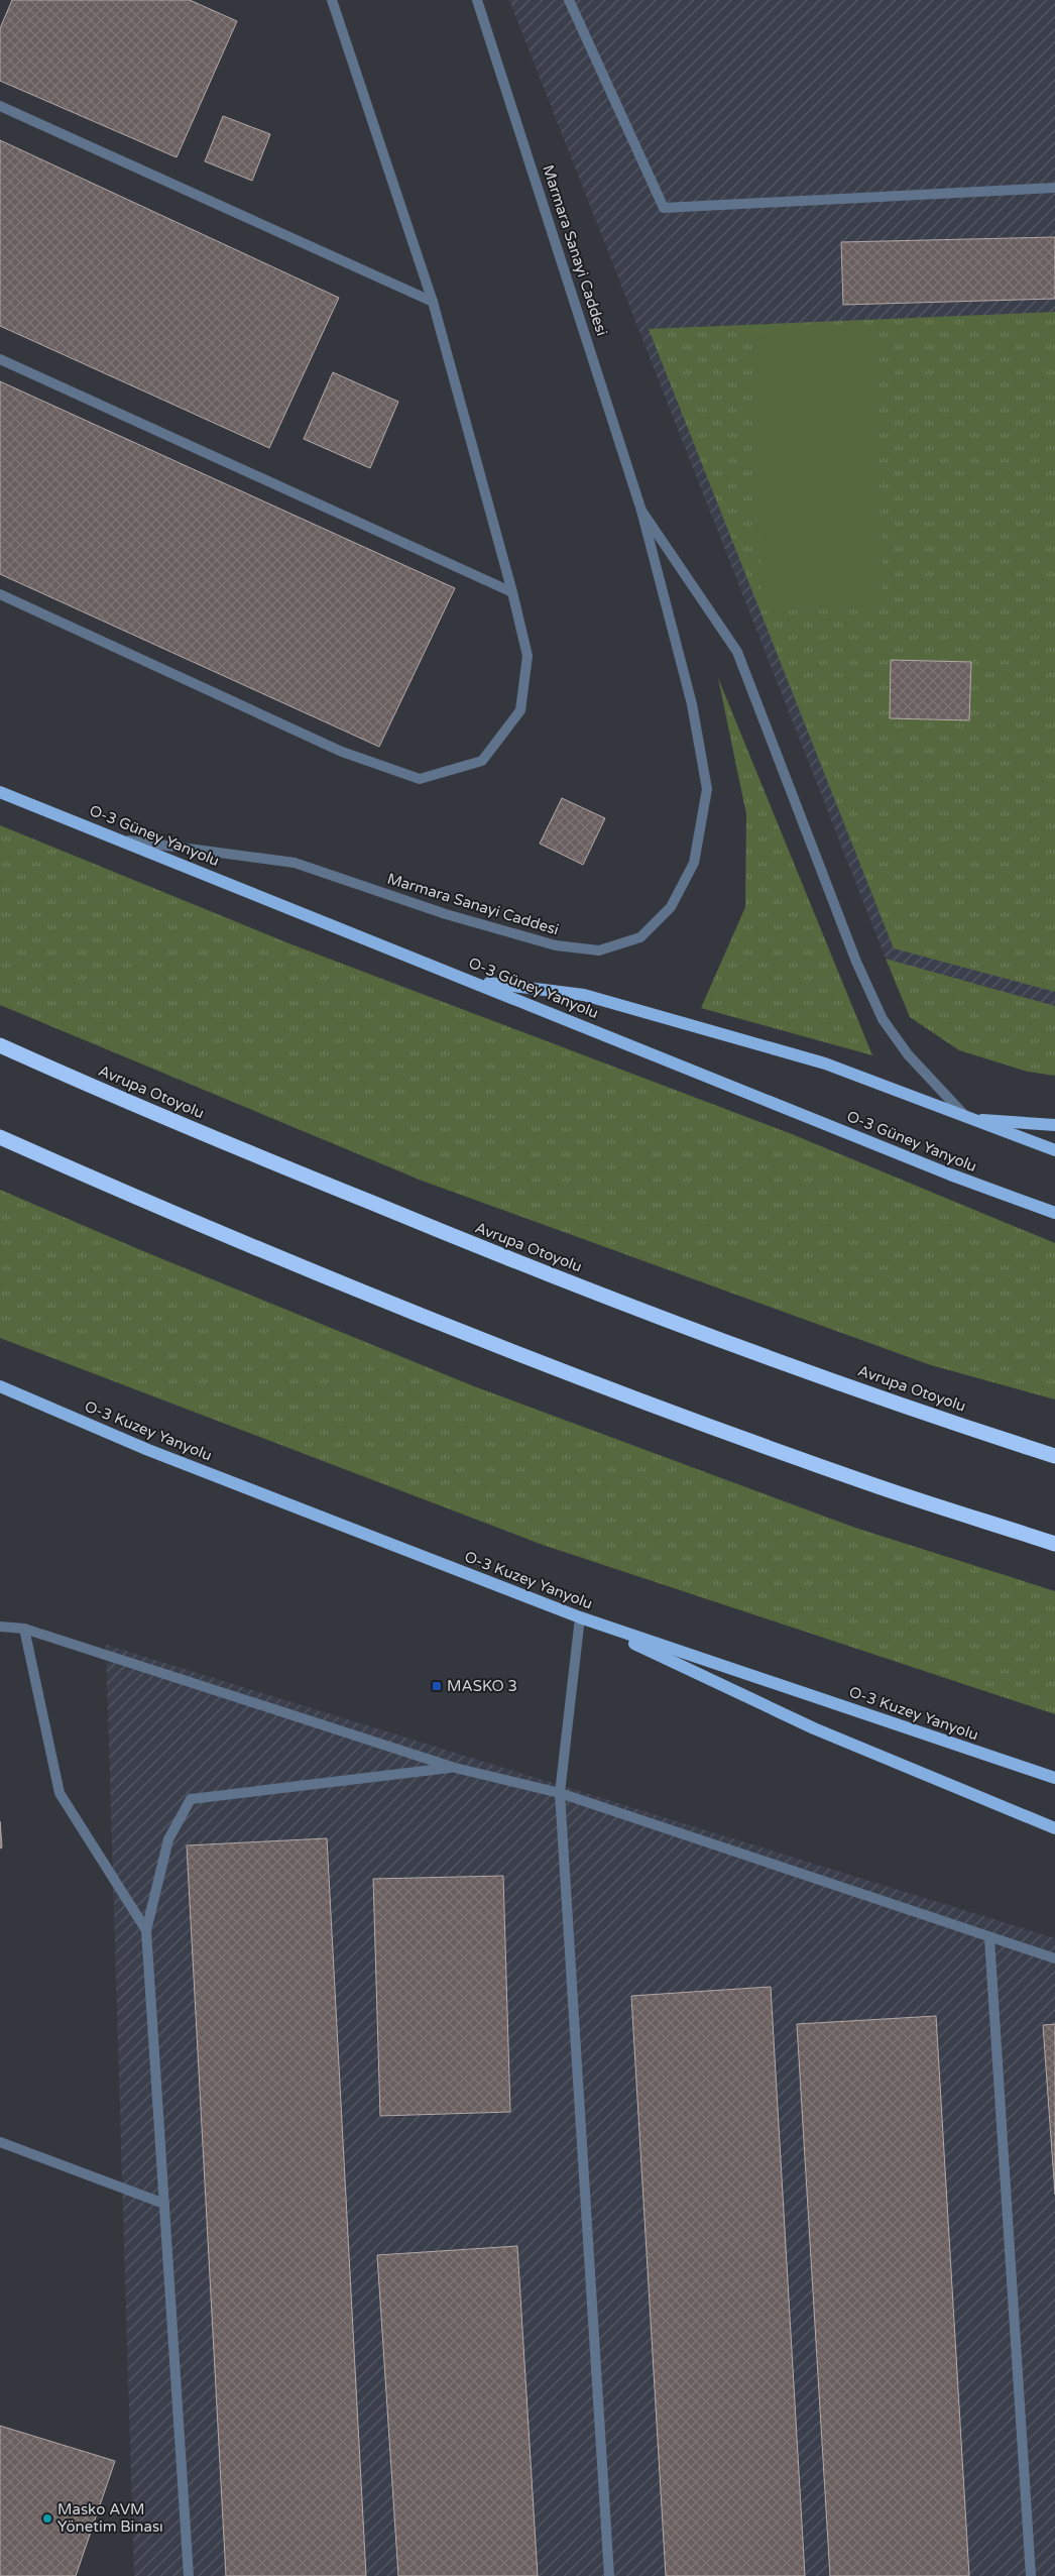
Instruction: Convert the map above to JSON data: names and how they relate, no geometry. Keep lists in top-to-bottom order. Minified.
{"streets":{"highway":["Avrupa Otoyolu"],"main road":["O-3 Güney Yanyolu","O-3 Kuzey Yanyolu"],"street":["Marmara Sanayi Caddesi"]},"crossings":[["Marmara Sanayi Caddesi","O-3 Güney Yanyolu"]],"places":{"transit":["MASKO 3"],"other":["Masko AVM Yönetim Binası"]}}
